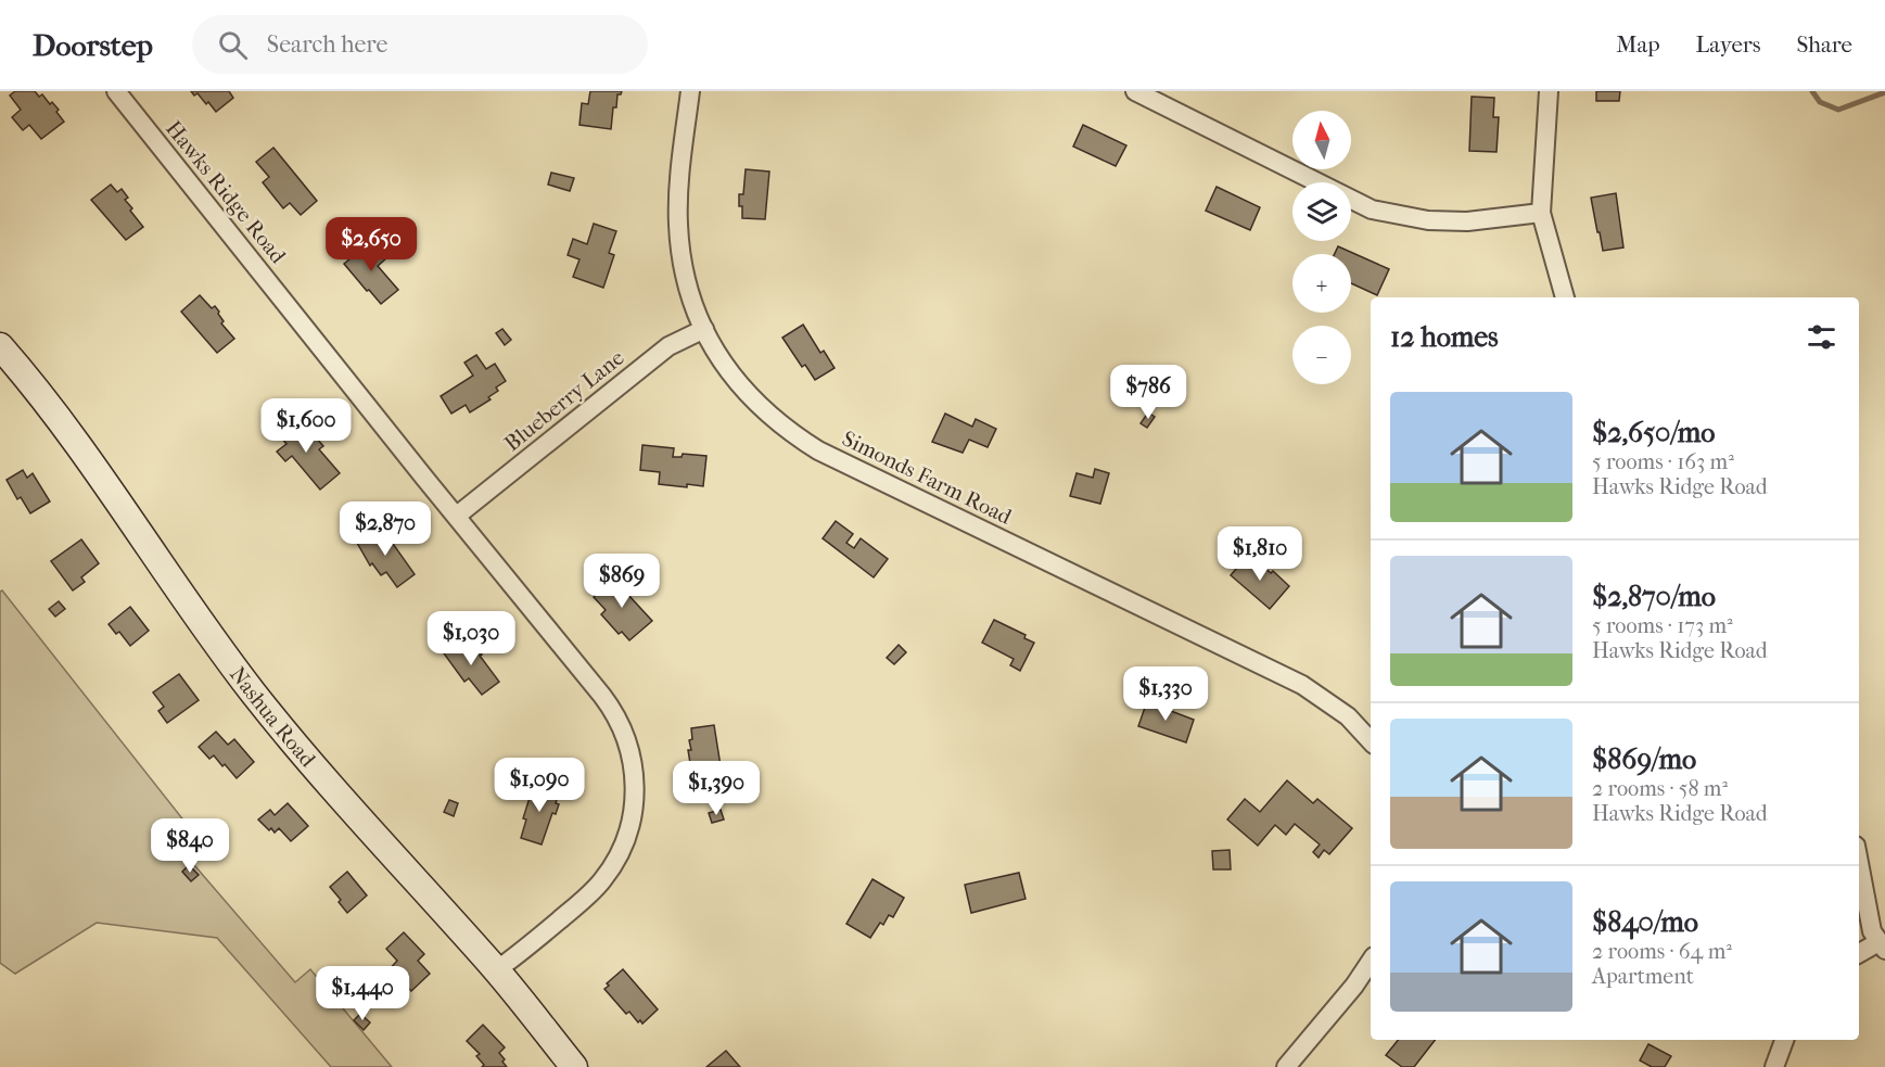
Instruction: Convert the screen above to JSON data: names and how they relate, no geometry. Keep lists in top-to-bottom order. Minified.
{"streets":{"main road":["Nashua Road"],"street":["Hawks Ridge Road","Blueberry Lane","Simonds Farm Road"]},"crossings":[["Hawks Ridge Road","Blueberry Lane"],["Hawks Ridge Road","Nashua Road"],["Blueberry Lane","Simonds Farm Road"]],"north":"top","page":{"header":"Doorstep","search":"Search here","nav":["Map","Layers","Share"],"map_buttons":["+","−"],"price":["$2,650","$786","$1,600","$2,870","$1,810","$869","$1,030","$1,330","$1,090","$1,390","$840","$1,440"],"heading":"12 homes","list":[{"name":"$2,650/mo","note":"5 rooms · 163 m² · Hawks Ridge Road"},{"name":"$2,870/mo","note":"5 rooms · 173 m² · Hawks Ridge Road"},{"name":"$869/mo","note":"2 rooms · 58 m² · Hawks Ridge Road"},{"name":"$840/mo","note":"2 rooms · 64 m² · Apartment"}]}}
